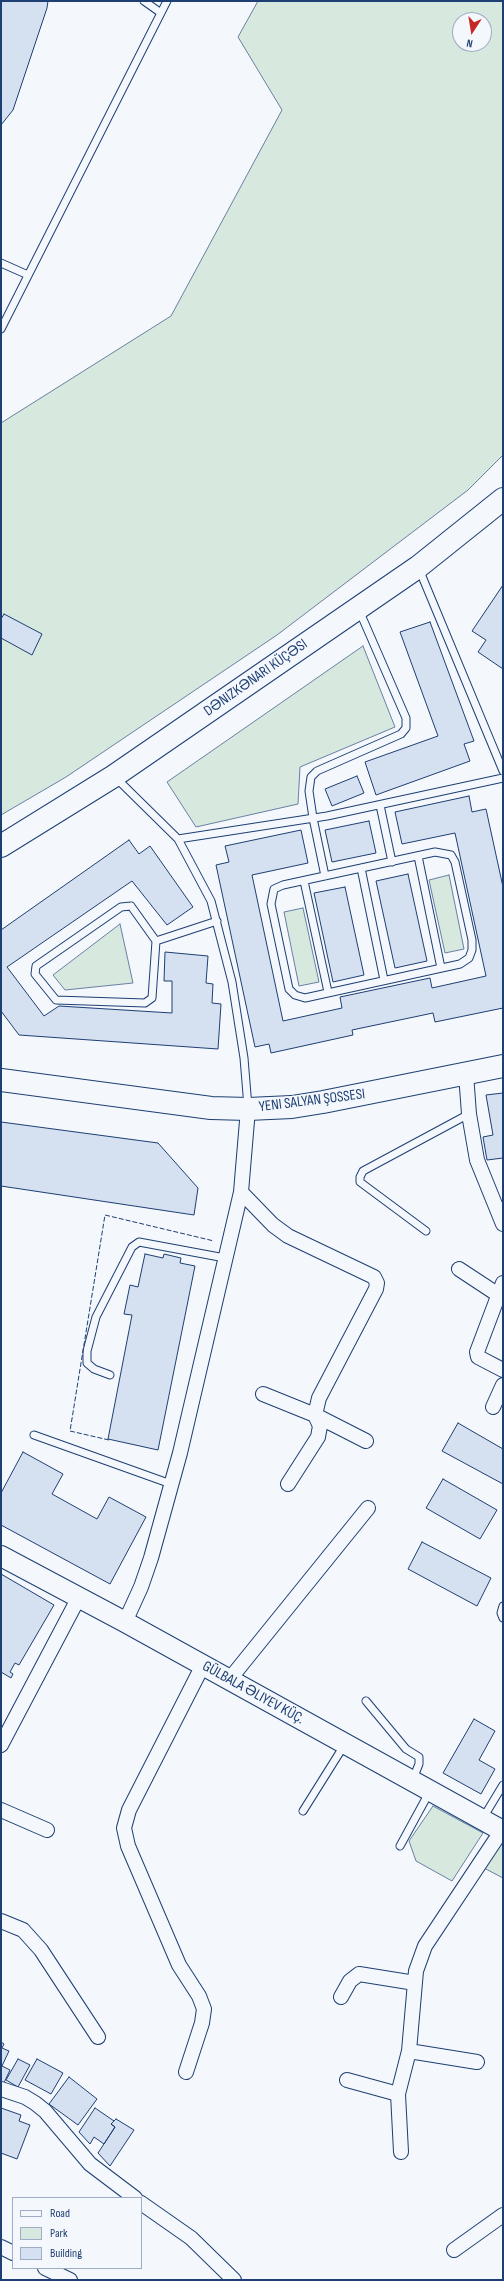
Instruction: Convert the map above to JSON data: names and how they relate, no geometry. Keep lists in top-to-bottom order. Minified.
{"streets":{"highway":["YENI SALYAN ŞOSSESI"],"street":["GÜLBALA ƏLIYEV KÜÇ."]},"legend":["Road","Park","Building"],"north":"bottom"}
